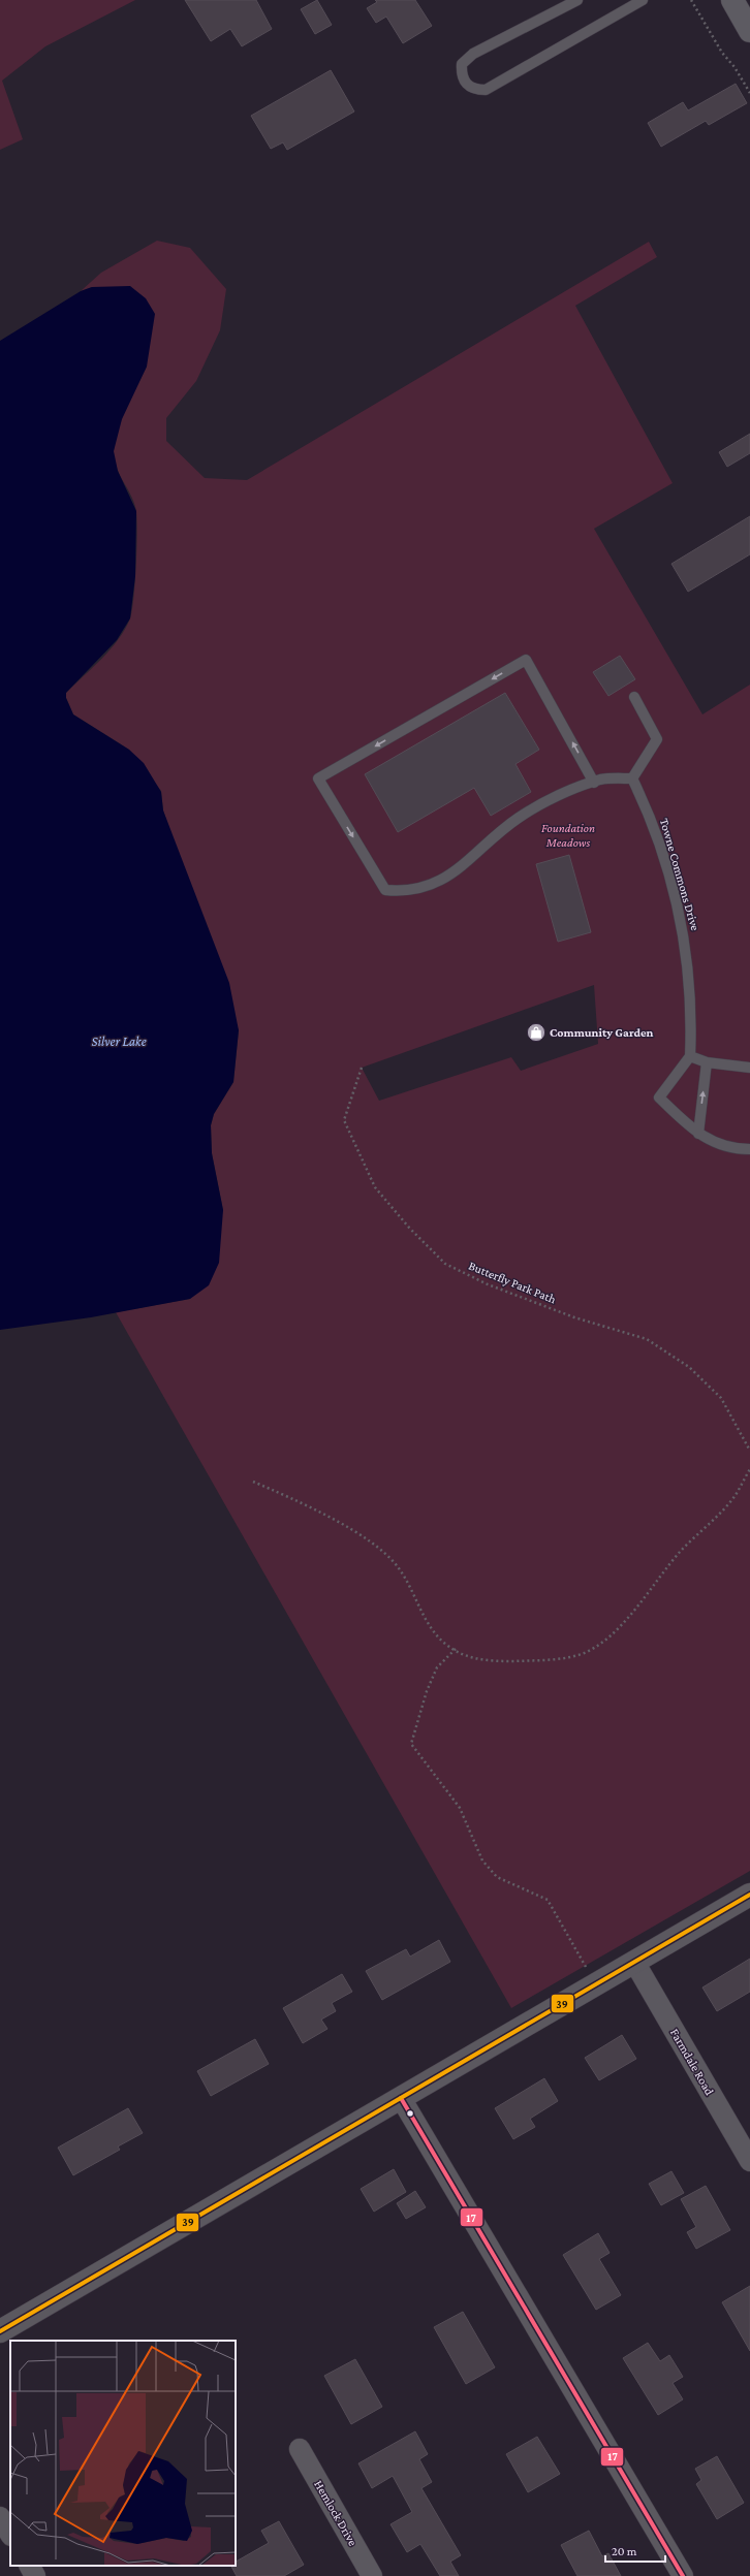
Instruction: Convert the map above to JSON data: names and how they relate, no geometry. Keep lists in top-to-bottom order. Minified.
{"streets":{"street":["Farmdale Road","Hemlock Drive"],"lane":["Towne Commons Drive"],"path":["Butterfly Park Path"]},"water":["Silver Lake"],"parks":["Foundation Meadows"],"places":{"shop":["Community Garden"]},"lines":["transit line 39","transit line 17"],"scale_bar":"20 m"}
